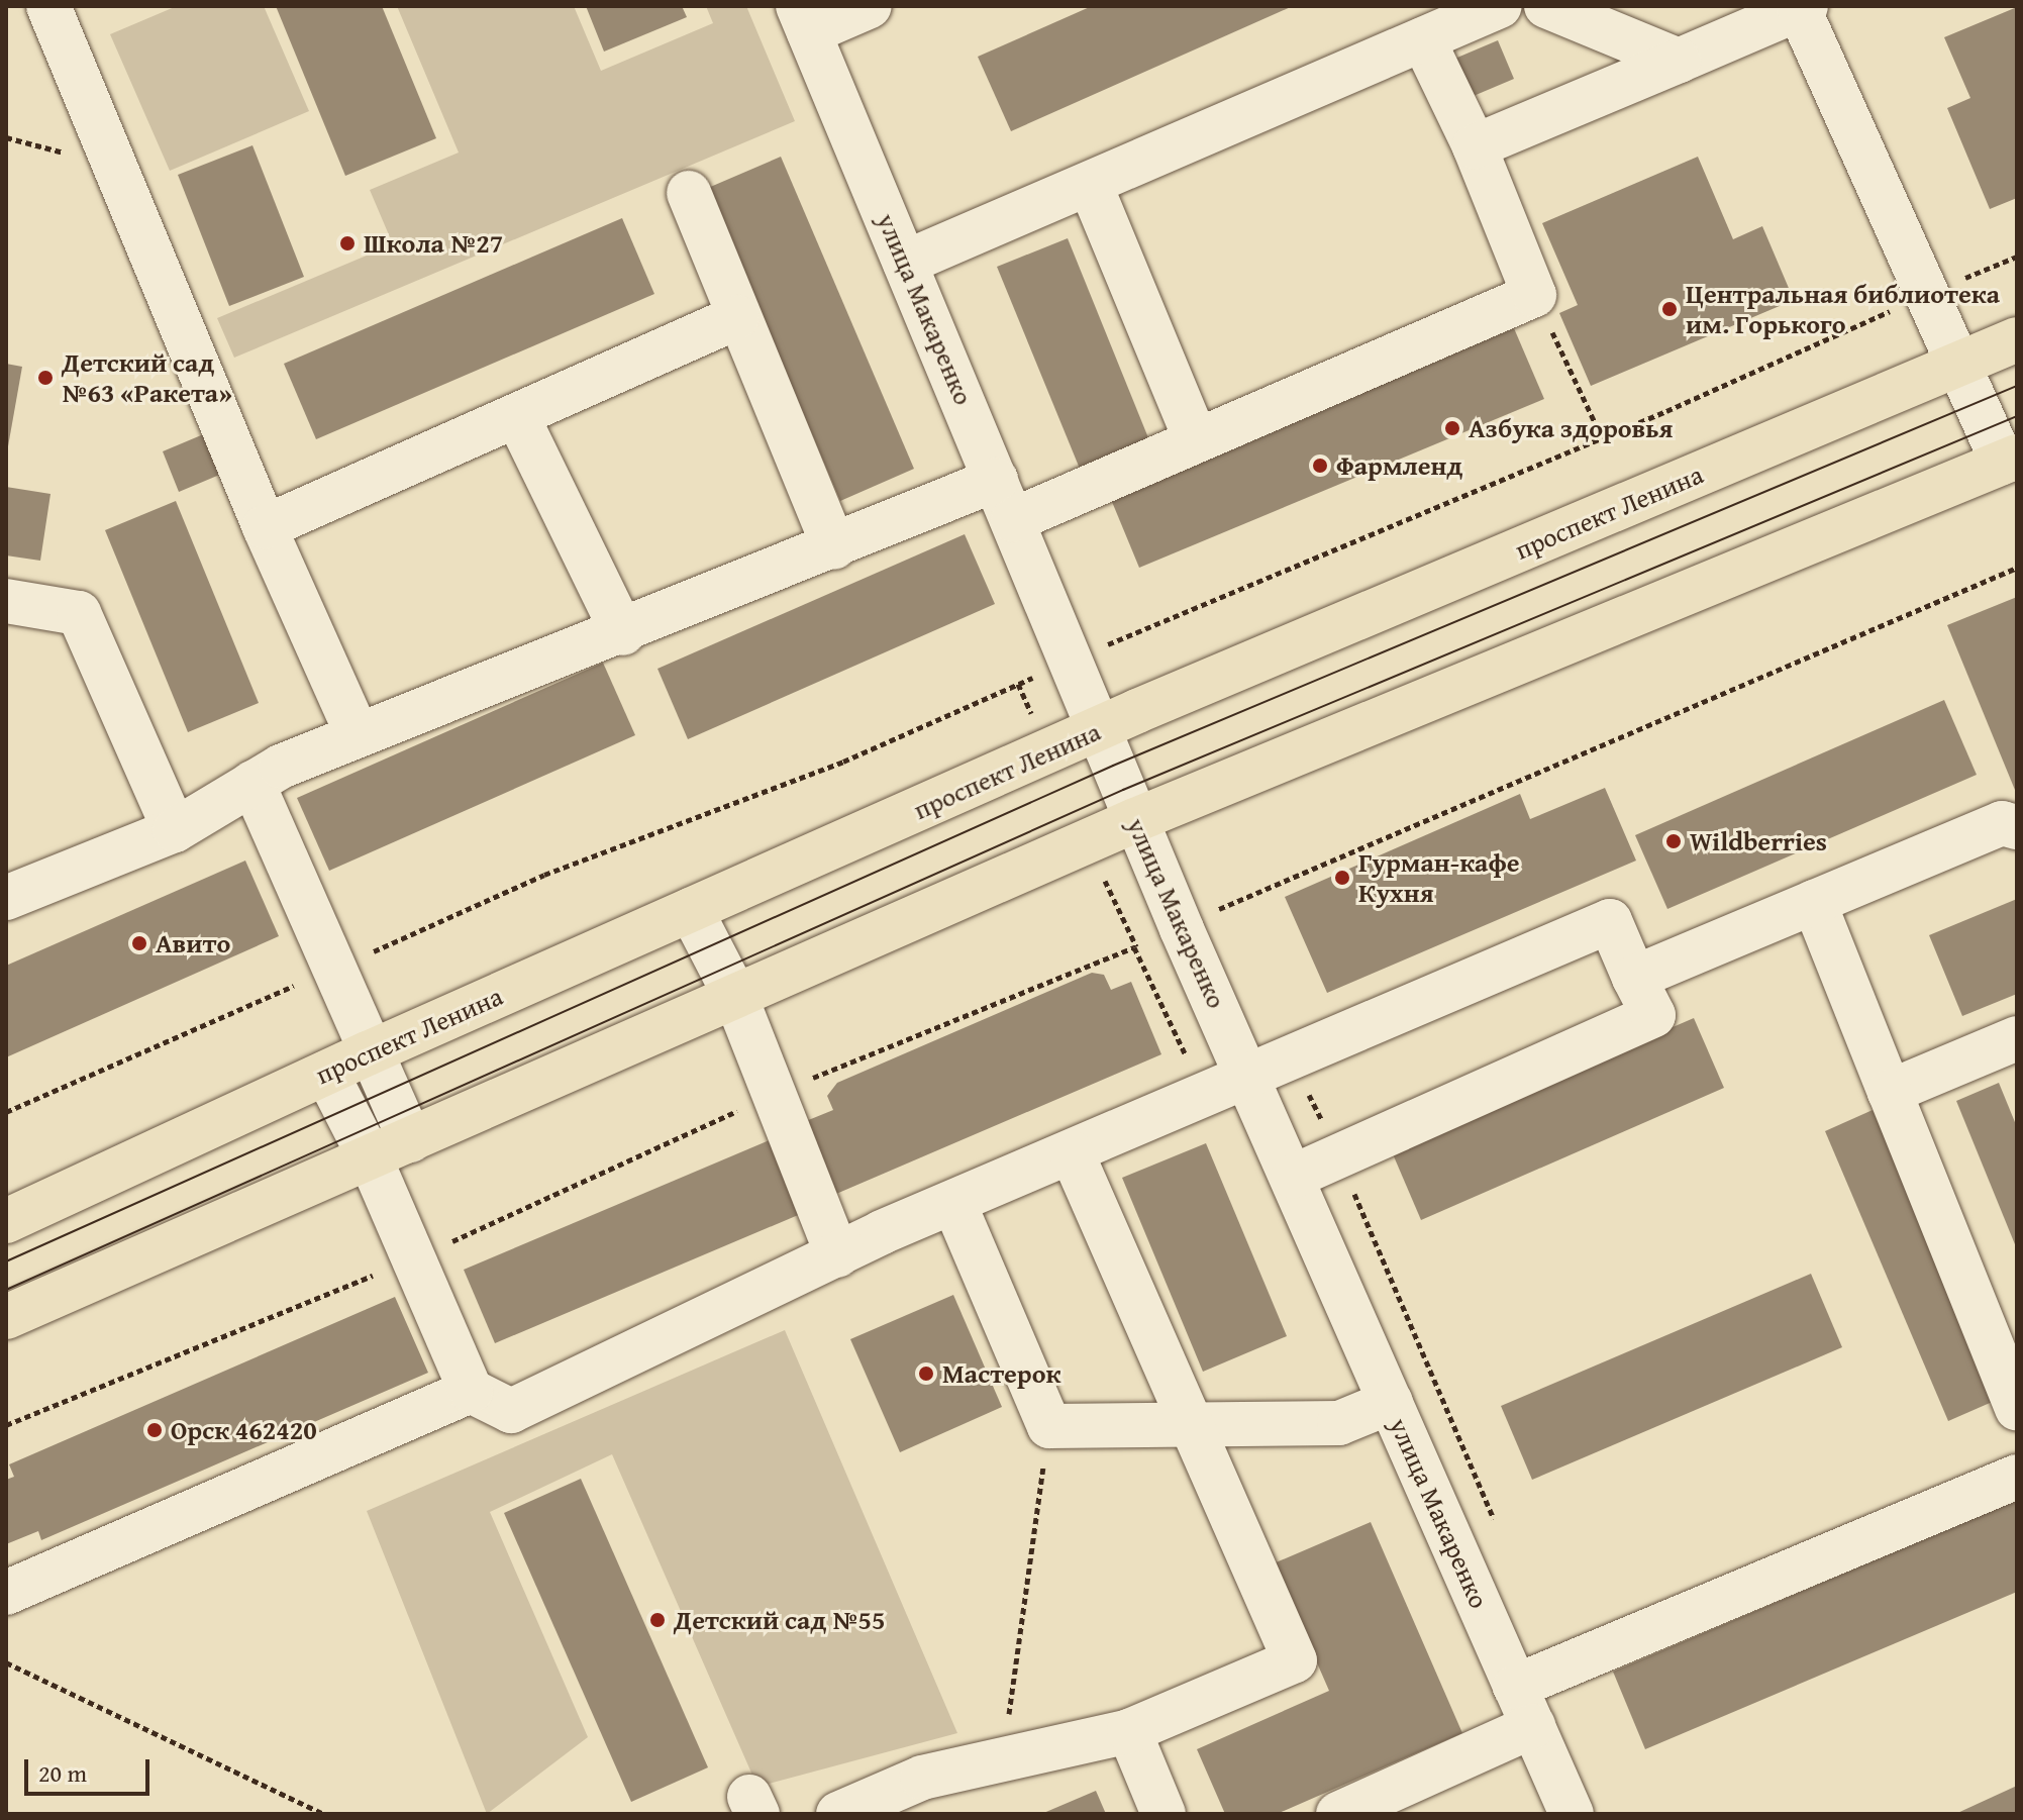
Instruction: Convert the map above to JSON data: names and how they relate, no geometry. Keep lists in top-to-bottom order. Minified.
{"streets":{"main road":["проспект Ленина"],"street":["улица Макаренко"]},"crossings":[["улица Макаренко","проспект Ленина"]],"places":["Школа №27","Центральная библиотека им. Горького","Детский сад №63 «Ракета»","Азбука здоровья","Фармленд","Wildberries","Гурман-кафе Кухня","Авито","Мастерок","Орск 462420","Детский сад №55"],"scale_bar":"20 m"}
